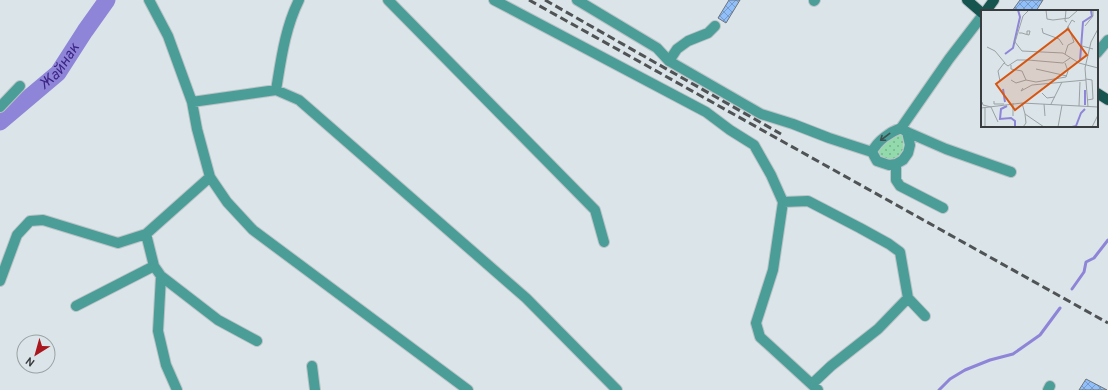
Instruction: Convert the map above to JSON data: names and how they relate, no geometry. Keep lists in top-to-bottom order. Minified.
{"water":["Жайнак"],"north":"bottom left"}
